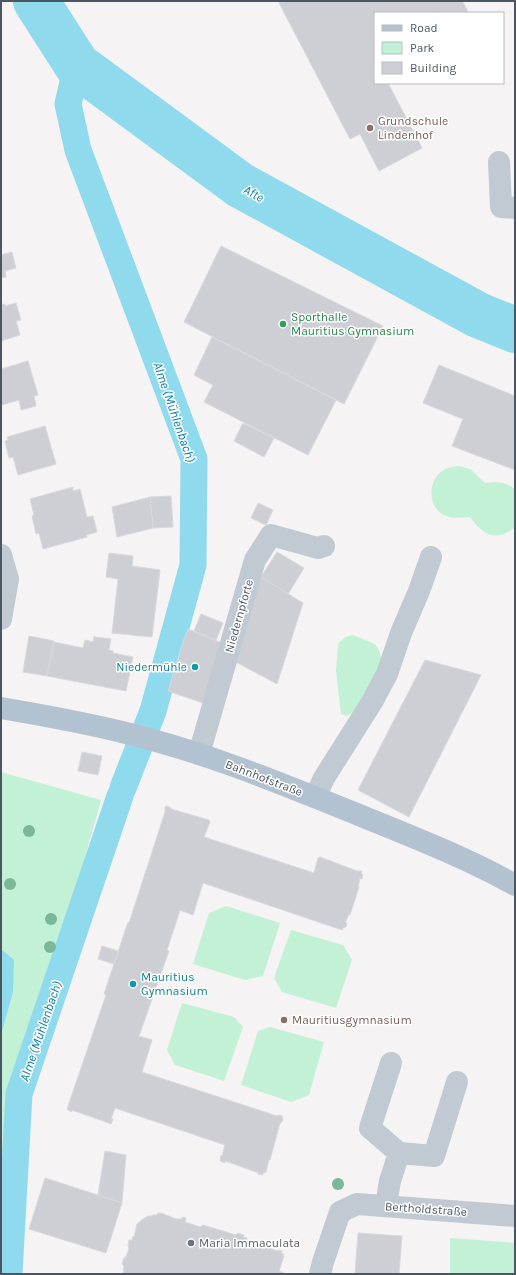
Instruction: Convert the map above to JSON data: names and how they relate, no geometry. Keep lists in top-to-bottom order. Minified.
{"streets":{"main road":["Bahnhofstraße"],"street":["Niedernpforte","Bertholdstraße"]},"crossings":[["Niedernpforte","Bahnhofstraße"]],"water":["Afte","Alme (Mühlenbach)"],"places":["Grundschule Lindenhof","Sporthalle Mauritius Gymnasium","Niedermühle","Mauritius Gymnasium","Mauritiusgymnasium","Maria Immaculata"],"legend":["Road","Park","Building"]}
